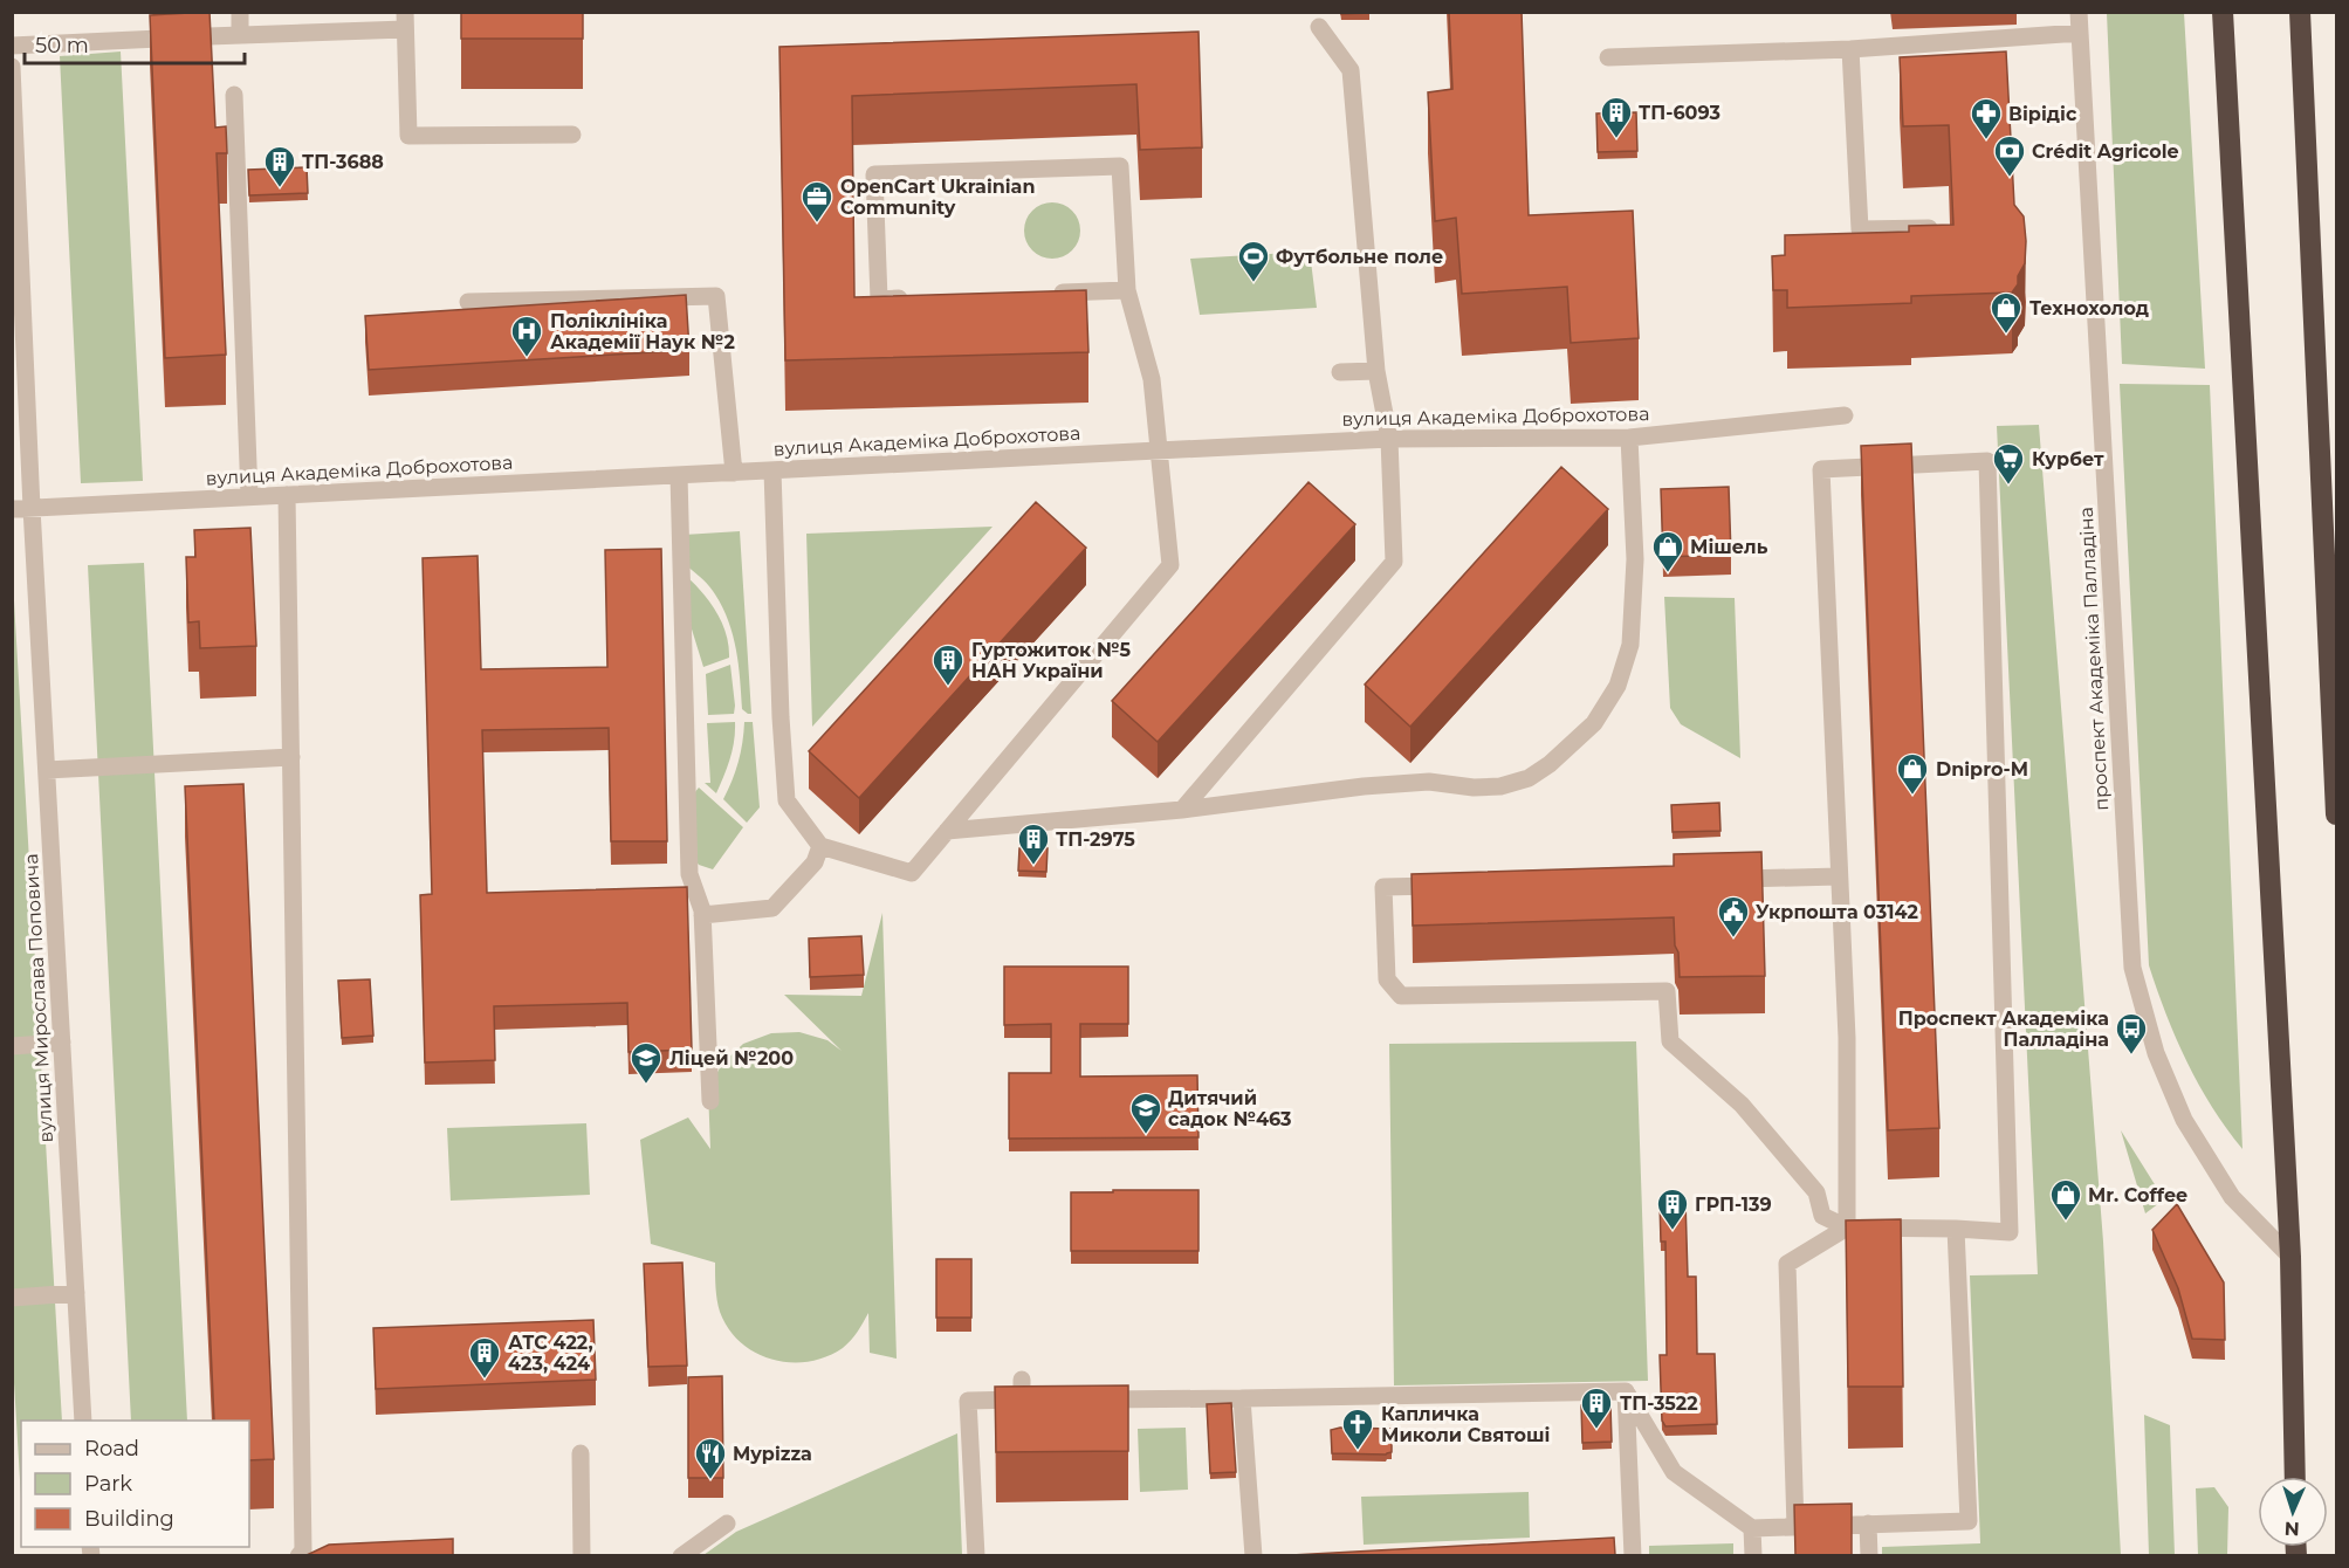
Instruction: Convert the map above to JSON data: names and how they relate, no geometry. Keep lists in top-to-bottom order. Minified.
{"streets":{"street":["вулиця Академіка Доброхотова","проспект Академіка Палладіна","вулиця Мирослава Поповича"]},"crossings":[["вулиця Академіка Доброхотова","вулиця Мирослава Поповича"]],"places":{"building":["ТП-6093","ТП-3688","Гуртожиток №5 НАН України","ТП-2975","ГРП-139","АТС 422, 423, 424","ТП-3522"],"pharmacy":["Вірідіс"],"bank":["Crédit Agricole"],"office":["OpenCart Ukrainian Community"],"sports":["Футбольне поле"],"shop":["Технохолод","Мішель","Dnipro-M","Mr. Coffee"],"hospital":["Поліклініка Академії Наук №2"],"supermarket":["Курбет"],"public building":["Укрпошта 03142"],"bus stop":["Проспект Академіка Палладіна"],"school or university":["Ліцей №200","Дитячий садок №463"],"church":["Капличка Миколи Святоші"],"restaurant":["Mypizza"]},"legend":["Road","Park","Building"],"scale_bar":"50 m","north":"bottom"}
